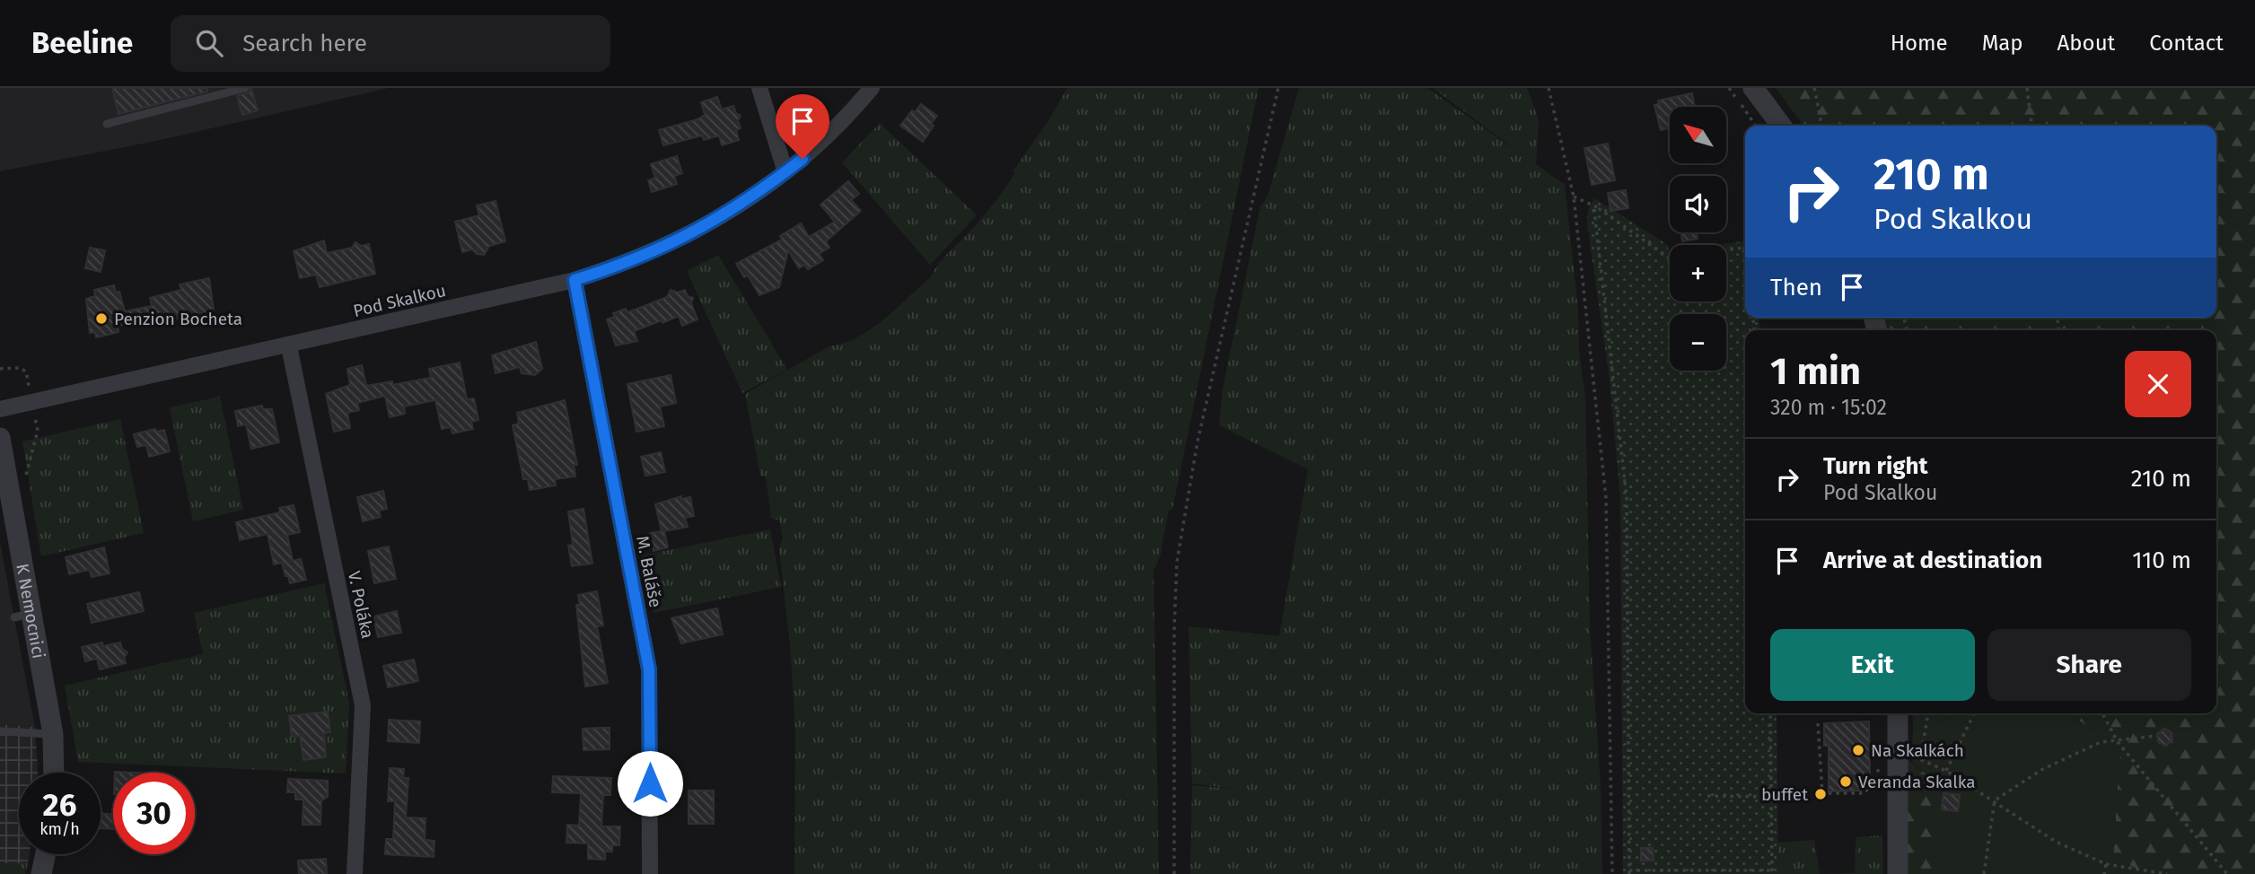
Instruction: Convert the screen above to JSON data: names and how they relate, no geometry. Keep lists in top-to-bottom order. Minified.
{"streets":{"street":["Pod Skalkou","M. Baláše","V. Poláka","K Nemocnici"]},"crossings":[["Pod Skalkou","M. Baláše"],["Pod Skalkou","V. Poláka"]],"places":["Penzion Bocheta","Na Skalkách","Veranda Skalka","buffet"],"north":"top left","page":{"header":"Beeline","search":"Search here","nav":["Home","Map","About","Contact"],"map_buttons":["+","−"],"turn":["210 m","Pod Skalkou"],"then":"Then","heading":["1 min","320 m · 15:02"],"list":[{"name":"Turn right","note":"Pod Skalkou","value":"210 m"},{"name":"Arrive at destination","value":"110 m"}],"buttons":["Exit","Share"],"speed":"26 km/h","limit":"30"}}
